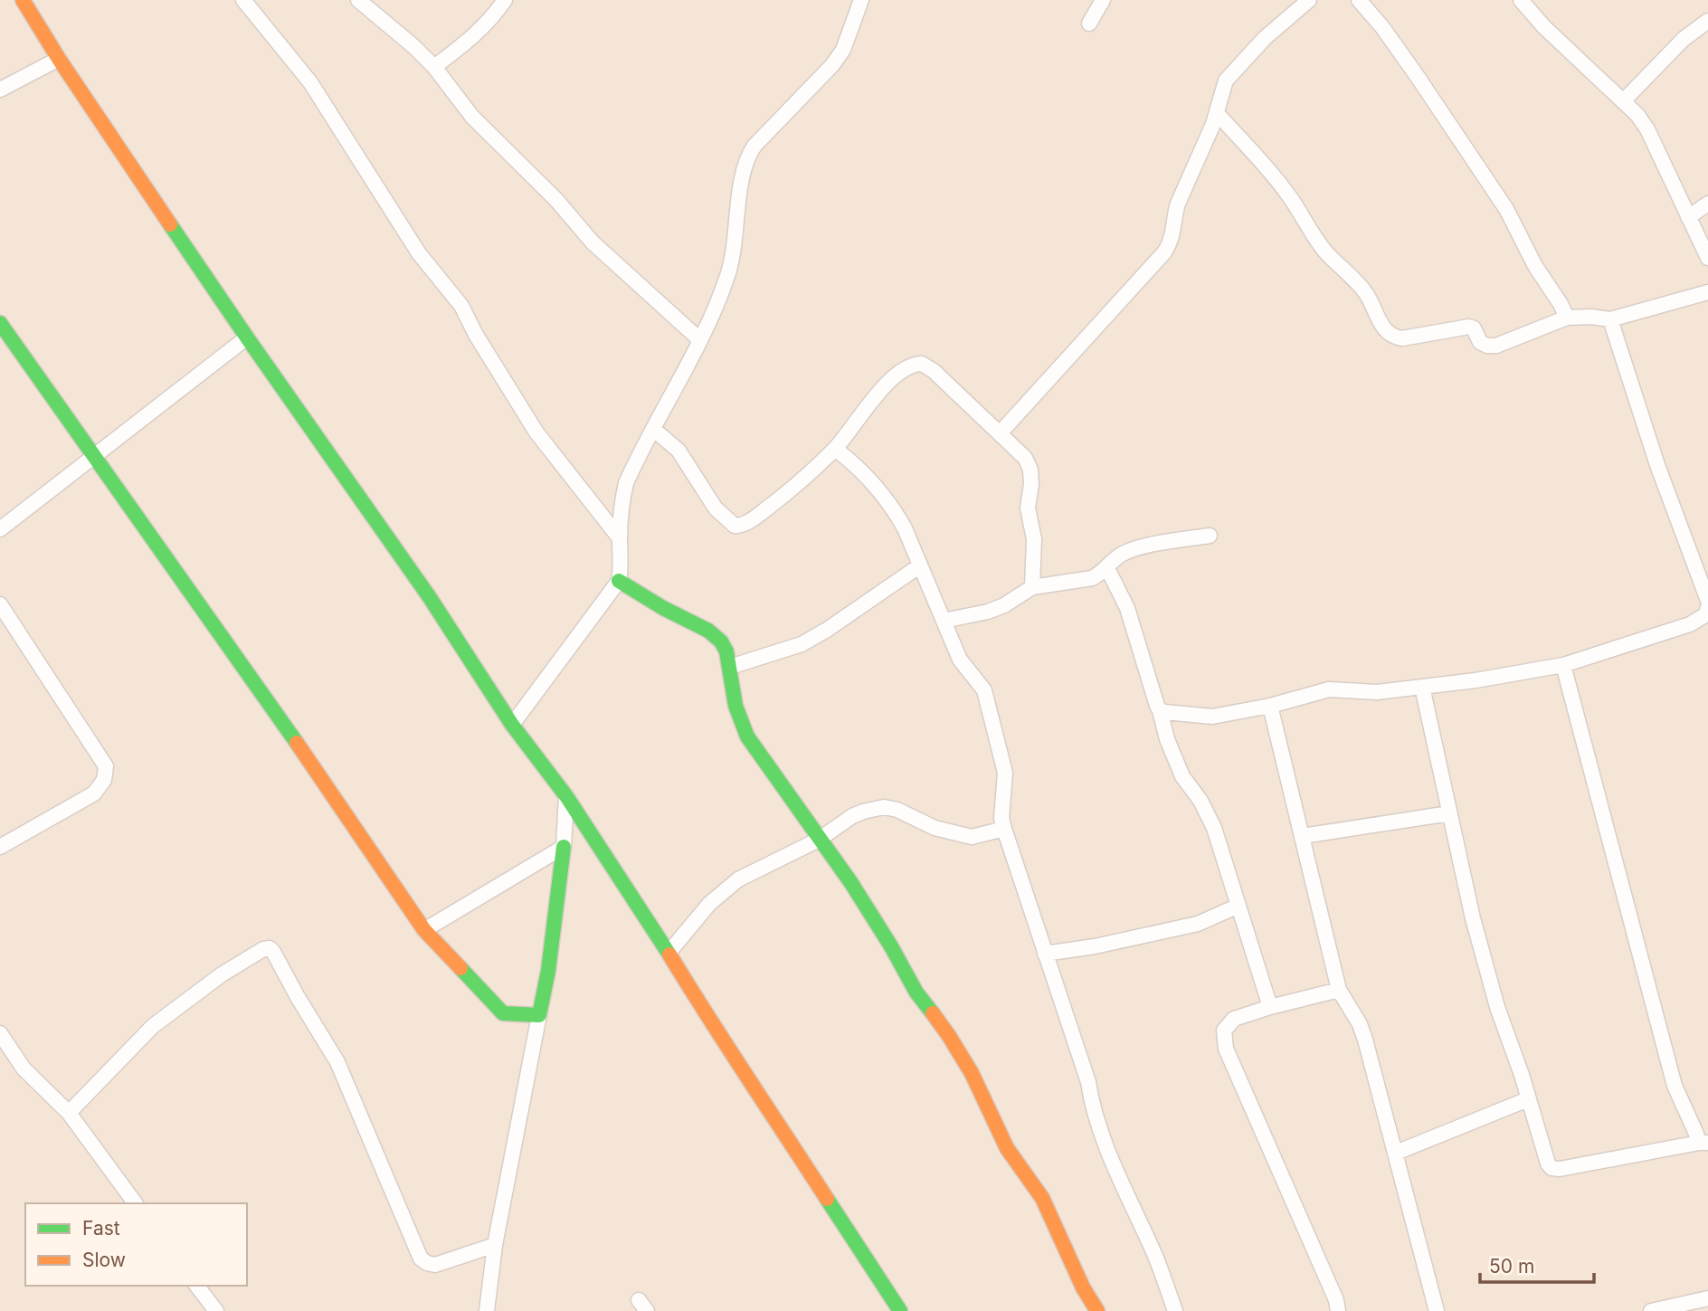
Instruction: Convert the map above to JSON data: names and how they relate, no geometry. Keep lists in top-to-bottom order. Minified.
{"legend":["Fast","Slow"],"scale_bar":"50 m"}
